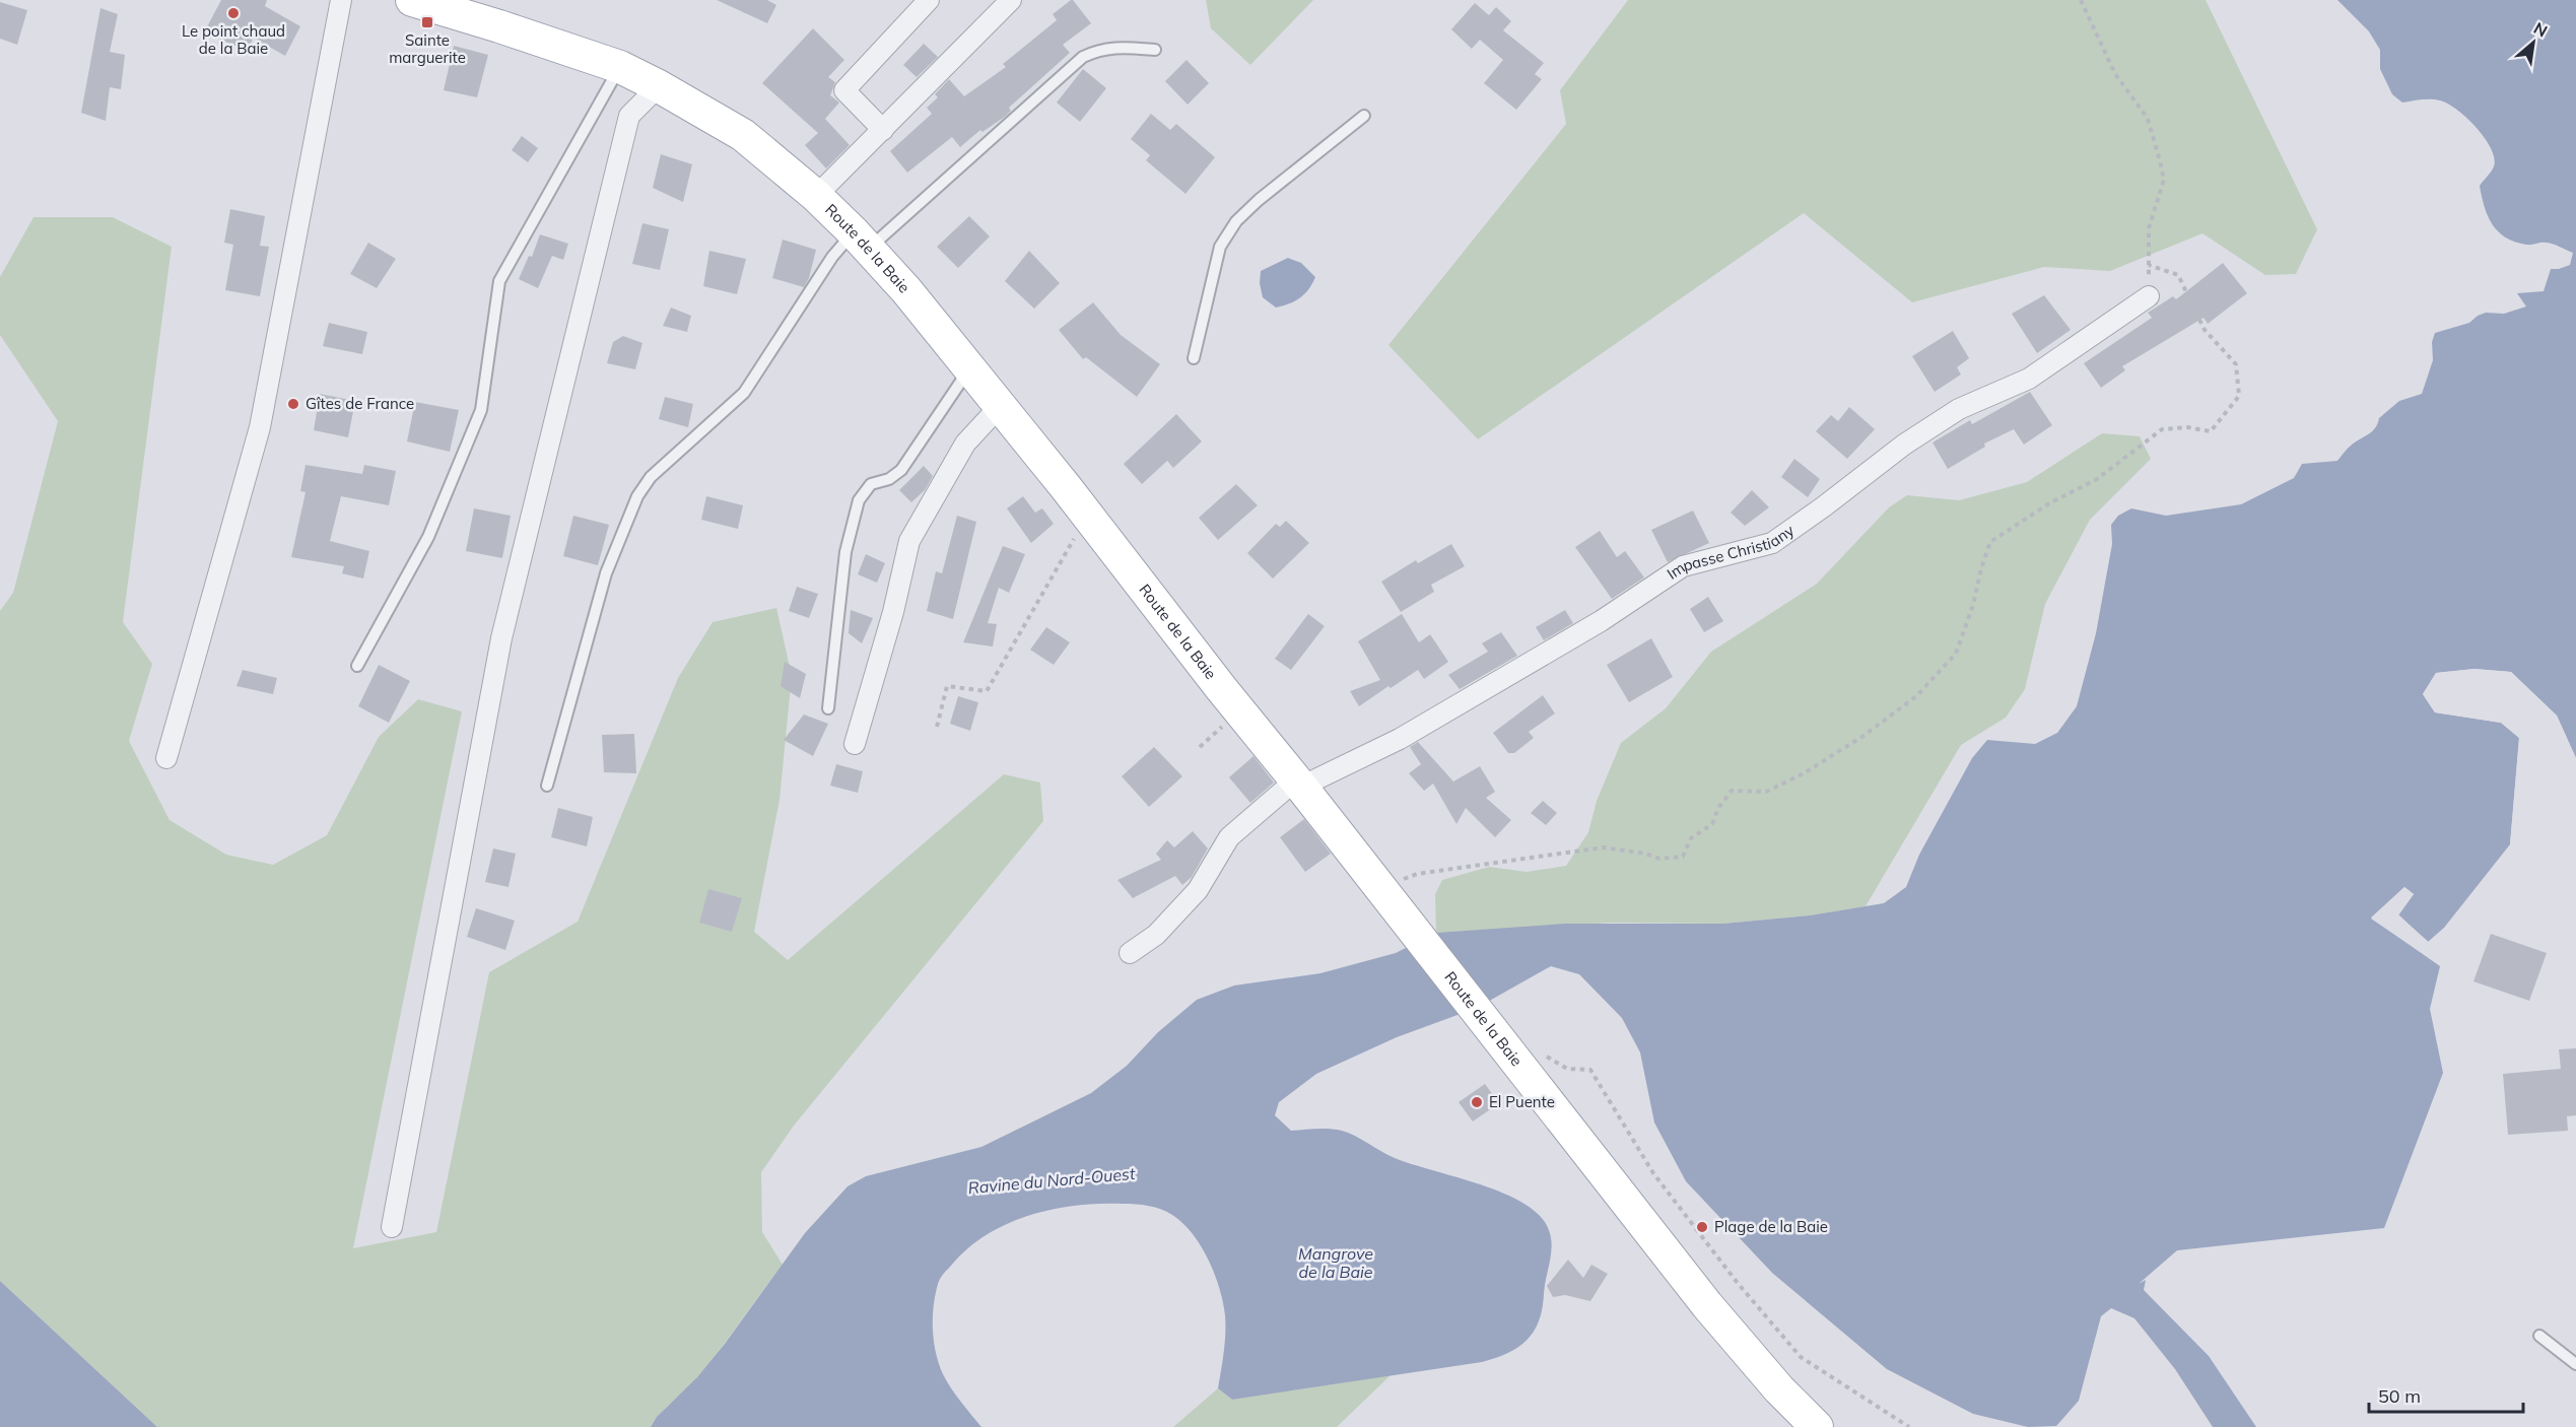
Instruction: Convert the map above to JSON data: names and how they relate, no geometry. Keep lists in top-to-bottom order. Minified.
{"streets":{"main road":["Route de la Baie"],"street":["Impasse Christiany"]},"crossings":[["Route de la Baie","Impasse Christiany"]],"water":["Ravine du Nord-Ouest","Mangrove de la Baie"],"places":{"other":["Le point chaud de la Baie","Gîtes de France","El Puente","Plage de la Baie"],"transit":["Sainte marguerite"]},"scale_bar":"50 m","north":"top right"}
